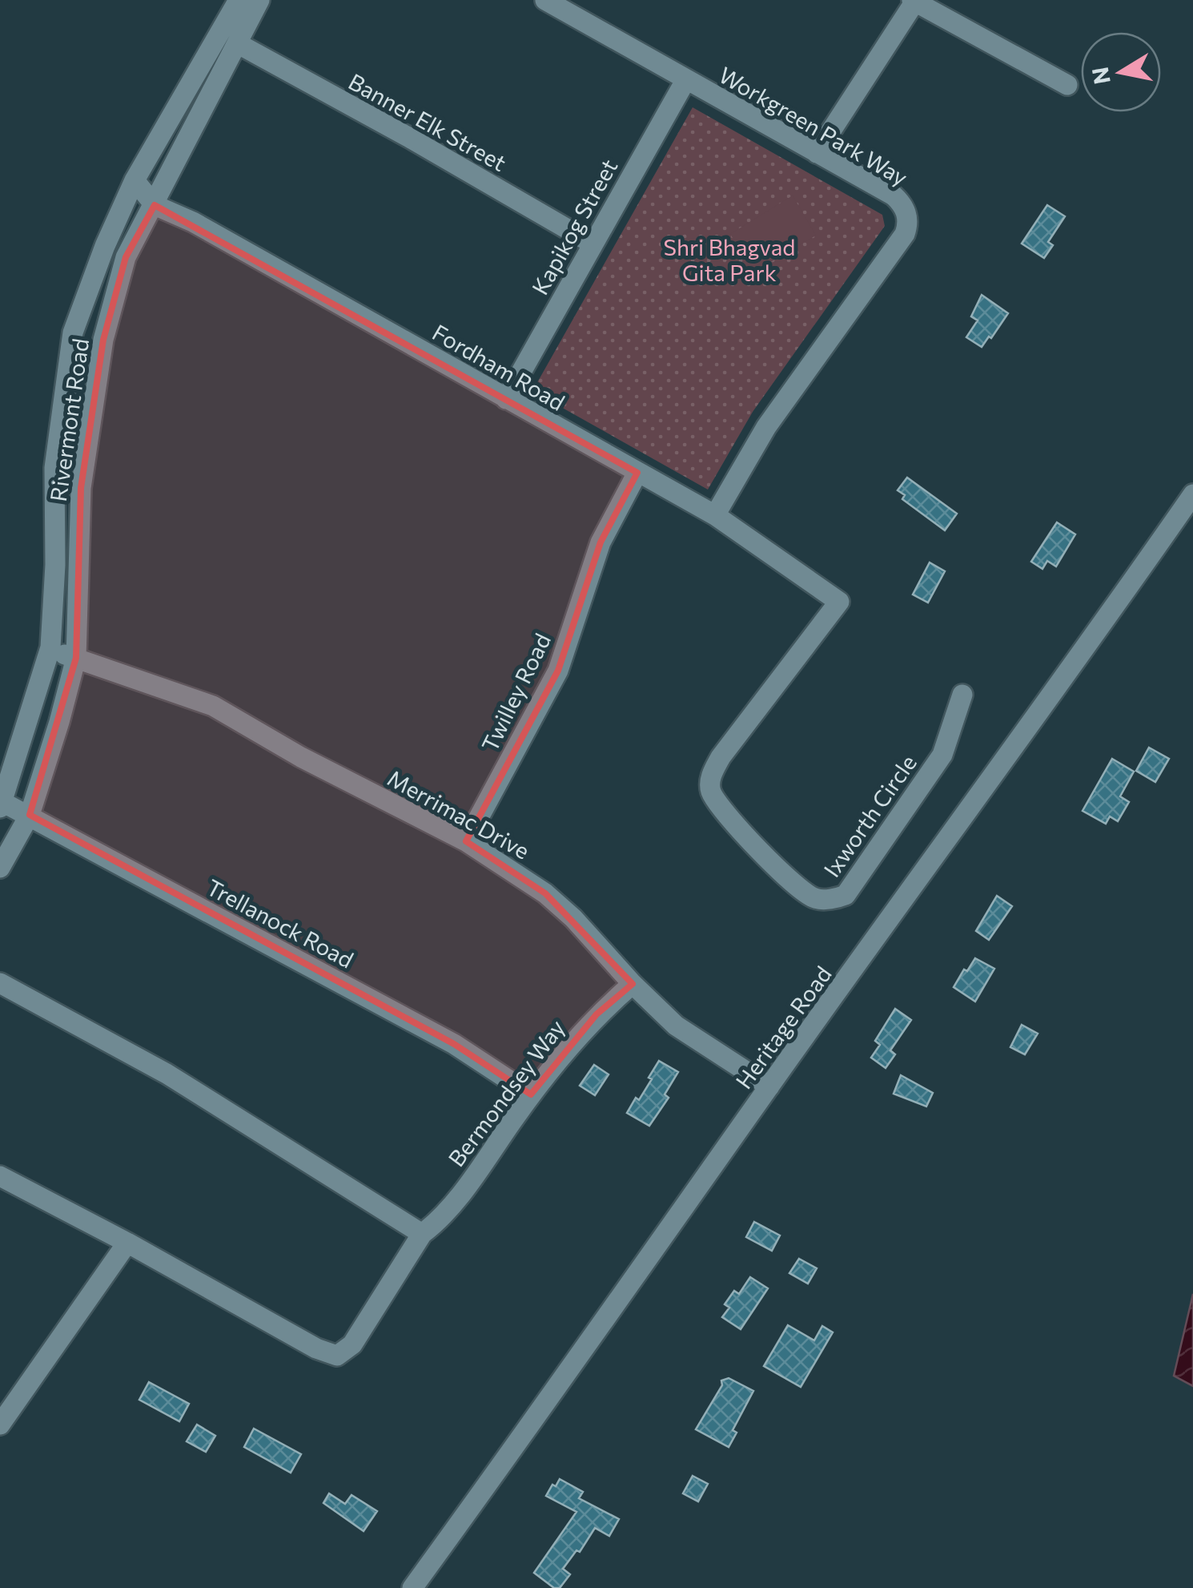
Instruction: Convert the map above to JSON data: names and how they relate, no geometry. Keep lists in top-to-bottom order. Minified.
{"streets":{"street":["Banner Elk Street","Workgreen Park Way","Kapikog Street","Fordham Road","Rivermont Road","Twilley Road","Merrimac Drive","Ixworth Circle","Trellanock Road","Heritage Road","Bermondsey Way"]},"crossings":[["Banner Elk Street","Kapikog Street"],["Banner Elk Street","Rivermont Road"],["Workgreen Park Way","Kapikog Street"],["Workgreen Park Way","Fordham Road"],["Kapikog Street","Fordham Road"],["Fordham Road","Rivermont Road"],["Fordham Road","Twilley Road"],["Fordham Road","Ixworth Circle"],["Rivermont Road","Merrimac Drive"],["Rivermont Road","Trellanock Road"],["Twilley Road","Merrimac Drive"],["Merrimac Drive","Heritage Road"],["Merrimac Drive","Bermondsey Way"],["Trellanock Road","Bermondsey Way"]],"parks":["Shri Bhagvad Gita Park"],"north":"left"}
